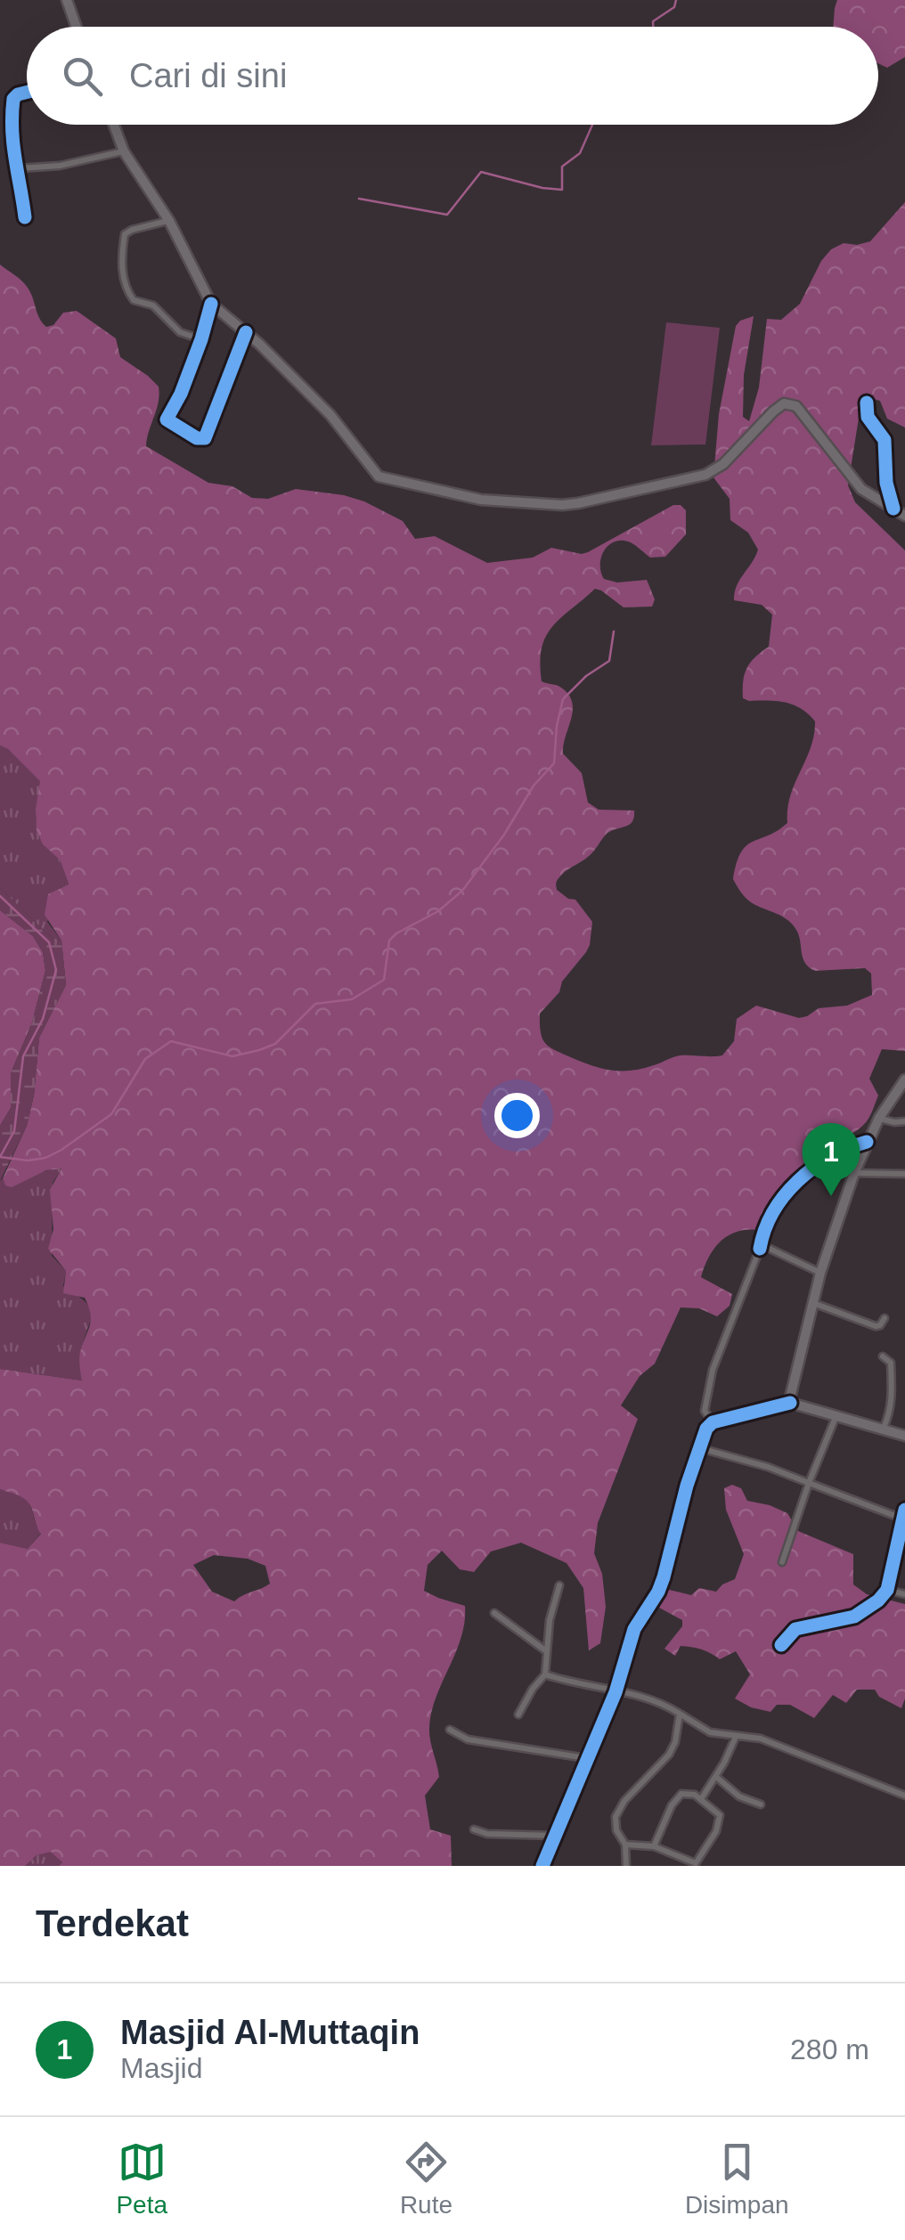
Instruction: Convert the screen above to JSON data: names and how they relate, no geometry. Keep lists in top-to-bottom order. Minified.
{"page":{"search":"Cari di sini","pins":"1","heading":"Terdekat","list":[{"mark":"1","name":"Masjid Al-Muttaqin","note":"Masjid","value":"280 m"}],"nav":["Peta","Rute","Disimpan"]}}
